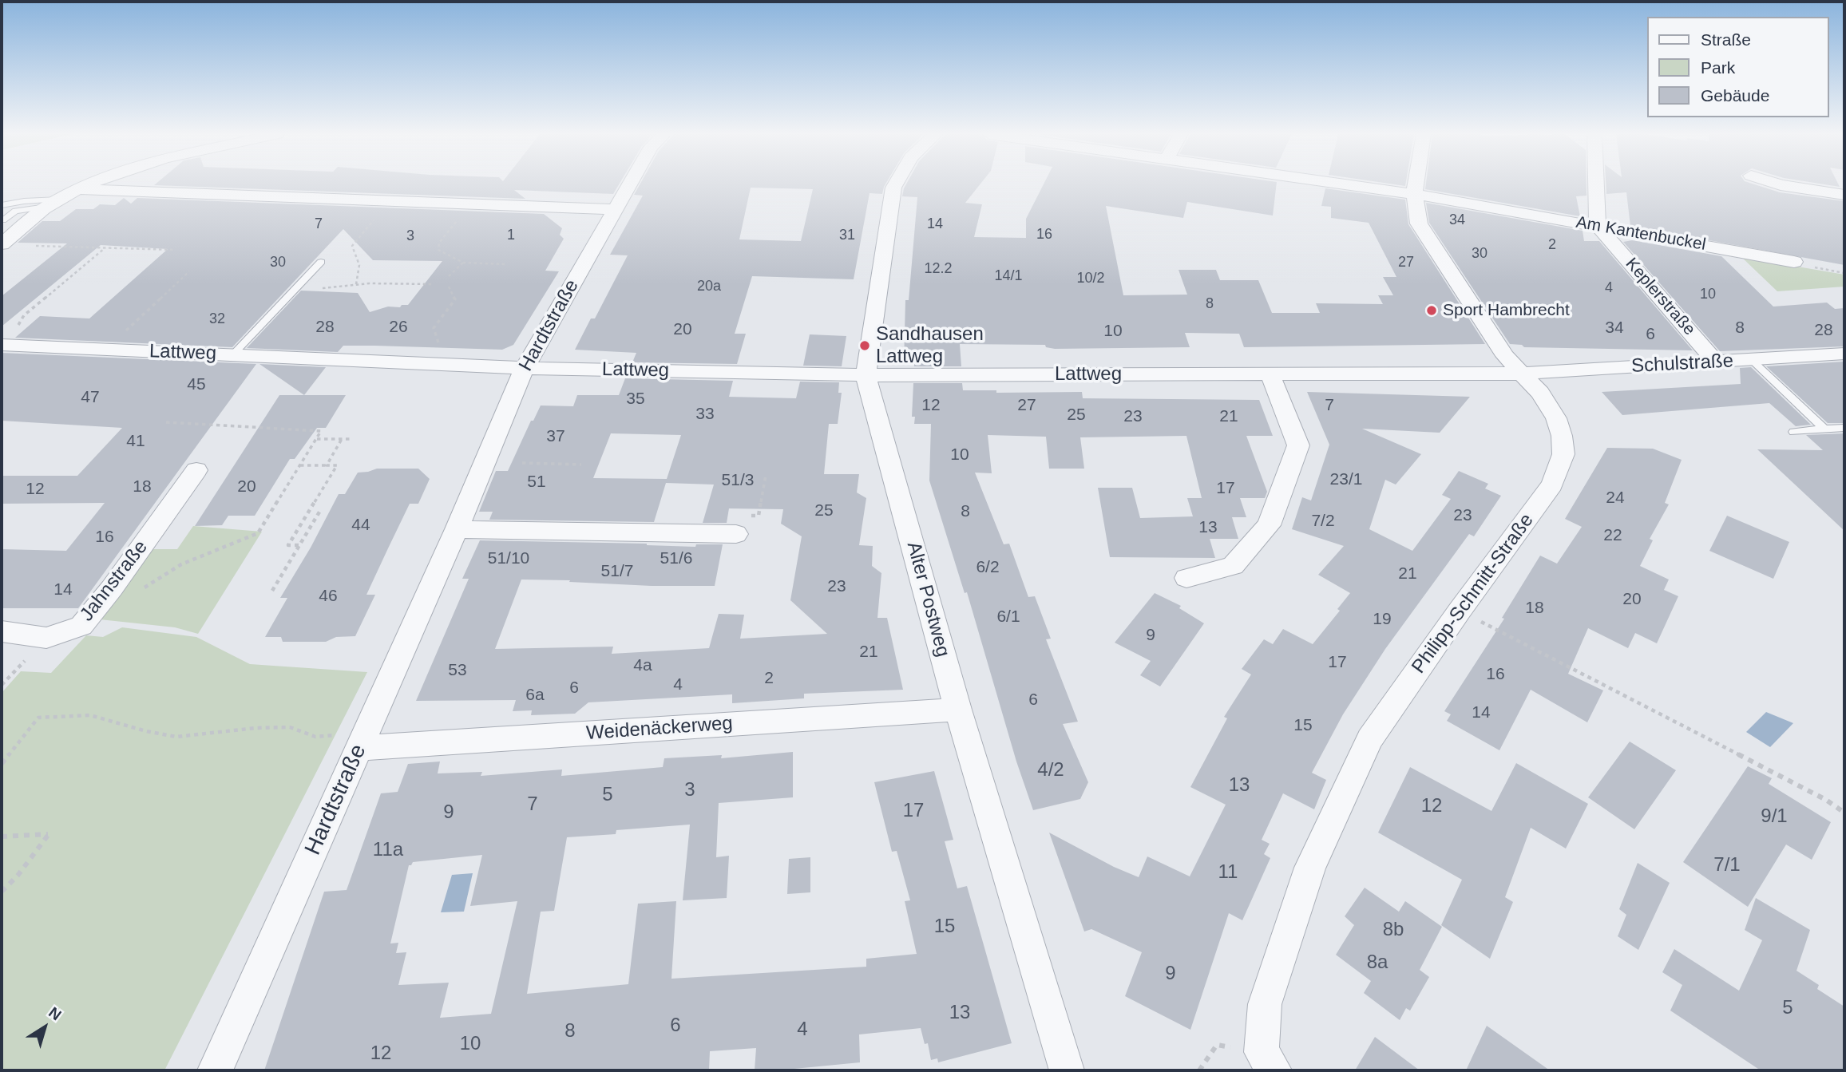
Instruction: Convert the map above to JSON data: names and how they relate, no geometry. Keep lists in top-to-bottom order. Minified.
{"streets":{"street":["Am Kantenbuckel","Keplerstraße","Hardtstraße","Lattweg","Schulstraße","Jahnstraße","Philipp-Schmitt-Straße","Alter Postweg","Weidenäckerweg"]},"crossings":[["Am Kantenbuckel","Keplerstraße"],["Am Kantenbuckel","Philipp-Schmitt-Straße"],["Keplerstraße","Schulstraße"],["Hardtstraße","Lattweg"],["Hardtstraße","Weidenäckerweg"],["Lattweg","Schulstraße"],["Lattweg","Philipp-Schmitt-Straße"],["Lattweg","Alter Postweg"],["Schulstraße","Philipp-Schmitt-Straße"],["Alter Postweg","Weidenäckerweg"]],"places":["Sport Hambrecht","Sandhausen Lattweg"],"house_numbers":["34","7","14","16","1","31","3","2","30","30","27","12.2","14/1","10/2","20a","4","10","8","32","28","26","34","8","20","28","10","6","45","47","35","12","27","7","33","25","23","21","37","41","10","23/1","51/3","51","18","20","17","12","24","25","8","23","7/2","44","13","22","16","51/10","51/6","6/2","51/7","21","23","14","46","20","18","6/1","19","9","21","17","4a","53","16","2","4","6","6a","6","14","15","4/2","13","3","5","7","12","17","9","9/1","11a","7/1","11","15","8b","8a","9","5","13","6","4","8","10","12"],"legend":["Straße","Park","Gebäude"],"north":"top right"}
